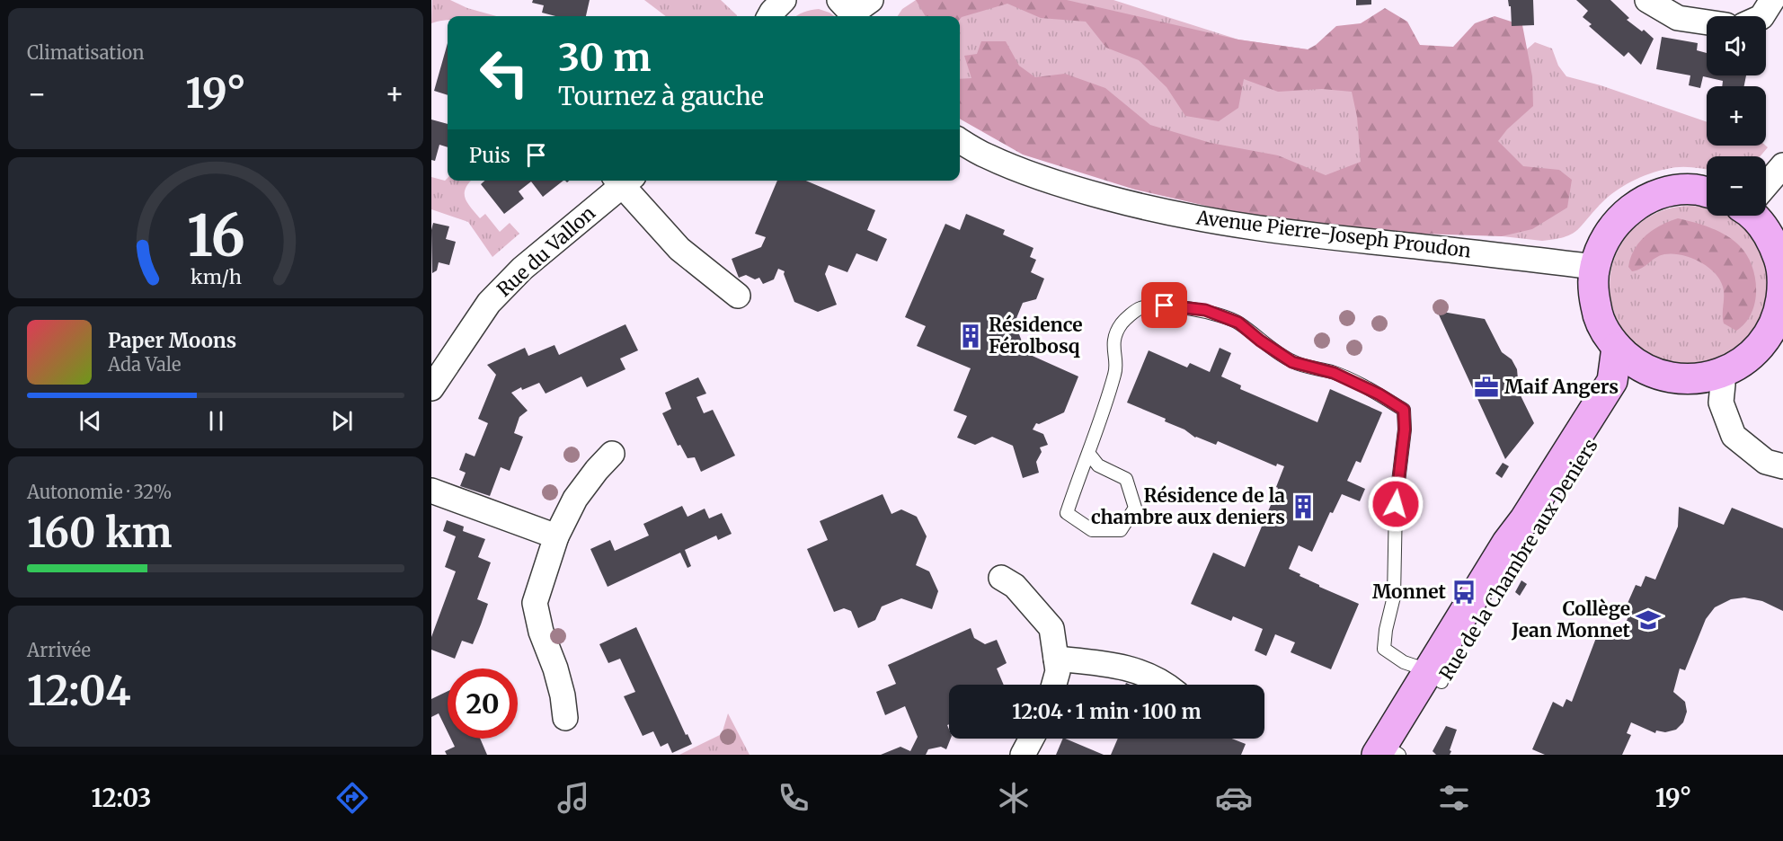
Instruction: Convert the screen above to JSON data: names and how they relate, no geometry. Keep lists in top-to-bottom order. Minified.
{"streets":{"street":["Avenue Pierre-Joseph Proudon","Rue du Vallon","Rue de la Chambre aux Deniers"]},"places":{"building":["Résidence Férolbosq","Résidence de la chambre aux deniers"],"office":["Maif Angers"],"bus stop":["Monnet"],"school or university":["Collège Jean Monnet"]},"page":{"tile":["Climatisation",["Autonomie · 32%","160 km"],["Arrivée","12:04"]],"map_buttons":["+","−"],"turn":["30 m","Tournez à gauche"],"heat":["−","19°","+"],"then":"Puis","song":["Paper Moons","Ada Vale"],"limit":"20","trip":"12:04 · 1 min · 100 m","tabs":["12:03","19°"],"gauge":["16","km/h"]}}
